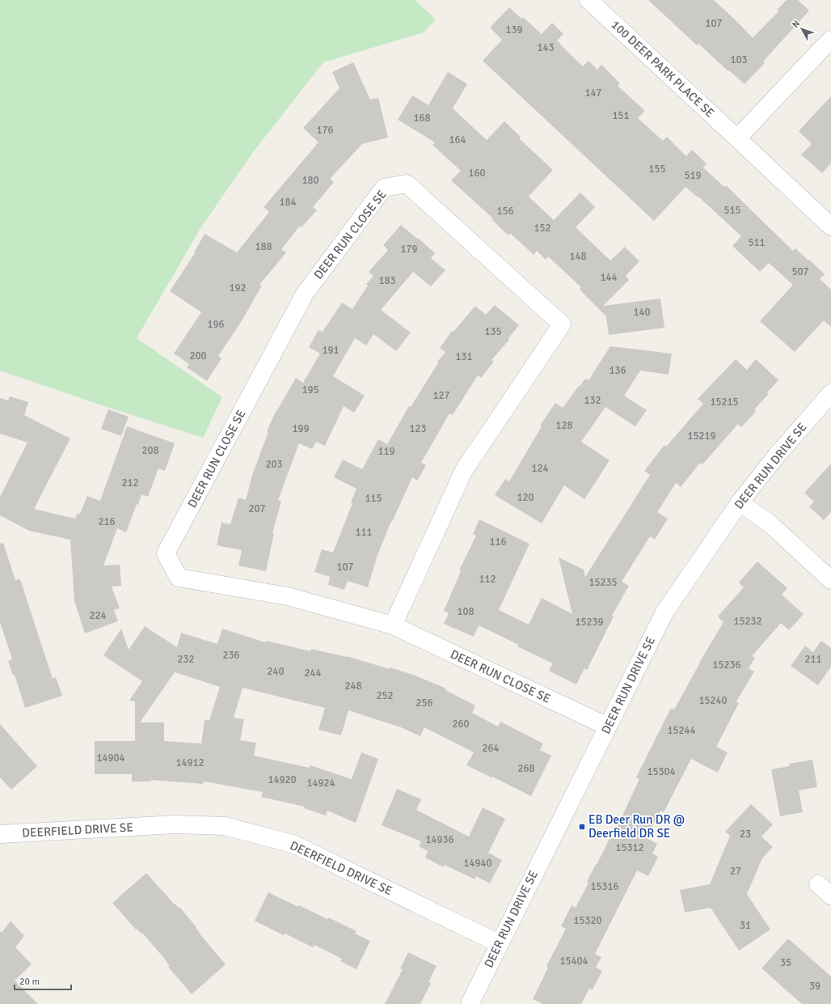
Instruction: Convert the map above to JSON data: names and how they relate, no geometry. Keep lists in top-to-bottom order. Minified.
{"streets":{"street":["100 DEER PARK PLACE SE","DEER RUN CLOSE SE","DEER RUN DRIVE SE","DEERFIELD DRIVE SE"]},"crossings":[["DEER RUN CLOSE SE","DEER RUN DRIVE SE"],["DEER RUN DRIVE SE","DEERFIELD DRIVE SE"]],"places":{"transit":["EB Deer Run DR @ Deerfield DR SE"]},"house_numbers":["107","139","143","103","147","151","168","176","164","155","160","519","180","184","515","156","152","511","188","179","148","507","144","183","192","140","196","135","191","200","131","136","195","127","132","15215","128","199","123","15219","208","119","203","124","212","120","115","207","216","111","116","107","112","15235","108","224","15232","15239","236","232","211","15236","240","244","248","252","15240","256","260","15244","264","14904","14912","268","15304","14920","14924","23","14936","15312","14940","27","15316","15320","31","15404","35","39"],"scale_bar":"20 m","north":"top left"}
